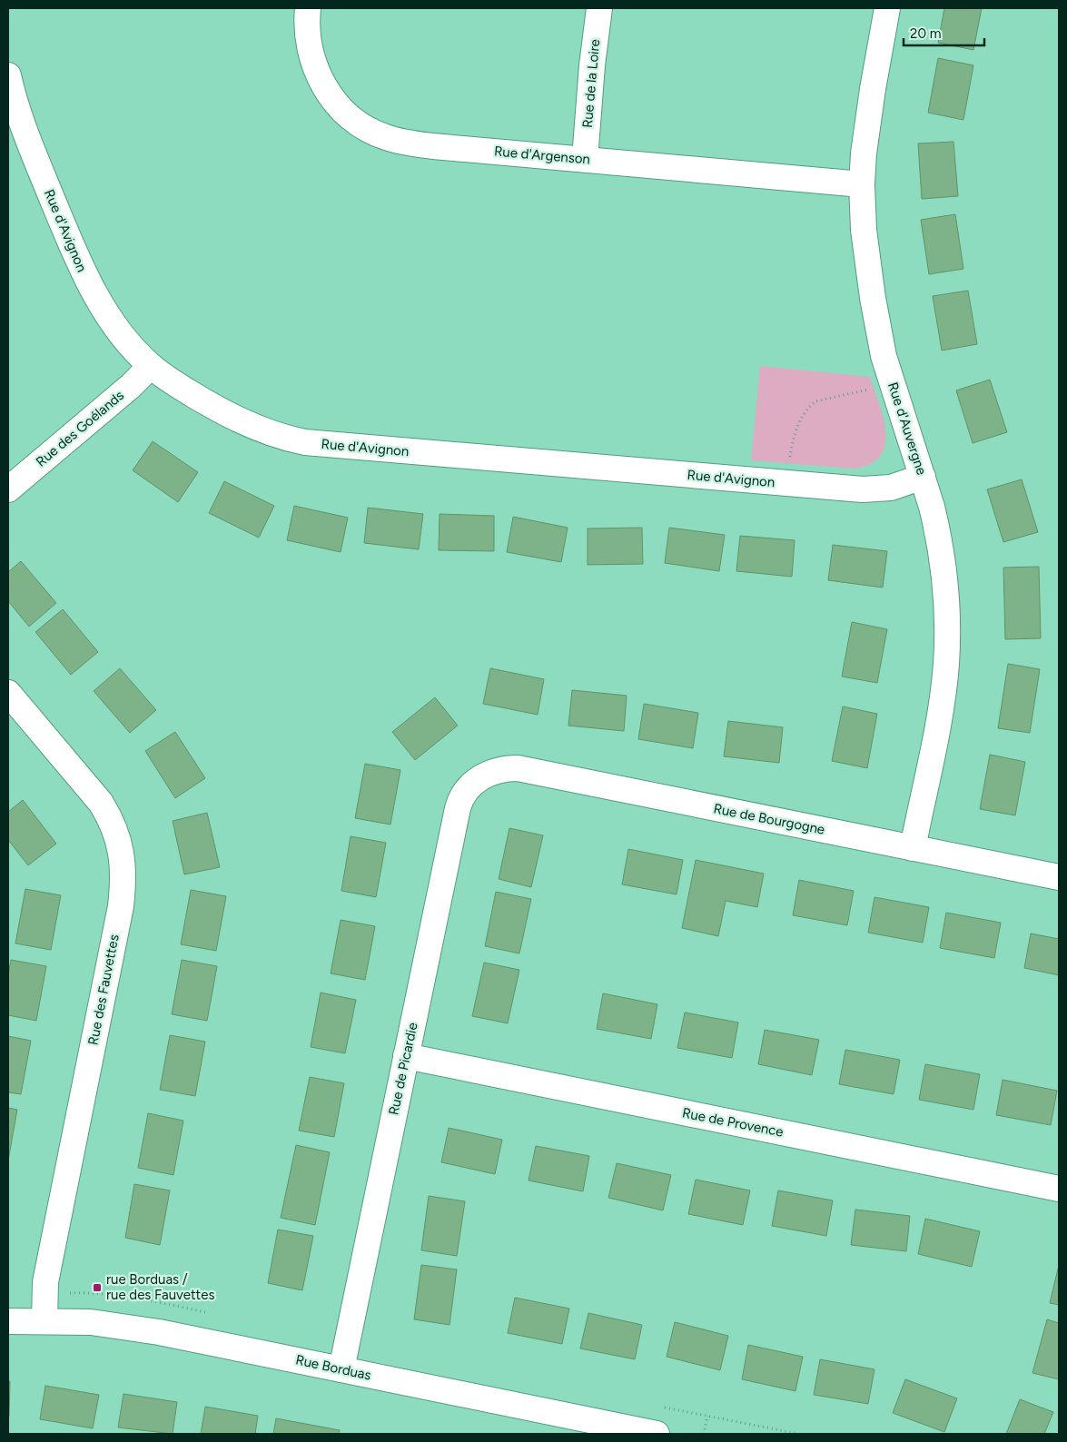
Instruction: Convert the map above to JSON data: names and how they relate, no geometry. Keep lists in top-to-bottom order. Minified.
{"streets":{"street":["Rue de la Loire","Rue d'Argenson","Rue d'Avignon","Rue des Goélands","Rue d'Auvergne","Rue de Bourgogne","Rue des Fauvettes","Rue de Picardie","Rue de Provence","Rue Borduas"]},"crossings":[["Rue de la Loire","Rue d'Argenson"],["Rue d'Argenson","Rue d'Auvergne"],["Rue d'Avignon","Rue des Goélands"],["Rue d'Avignon","Rue d'Auvergne"],["Rue d'Auvergne","Rue de Bourgogne"],["Rue de Bourgogne","Rue de Picardie"],["Rue des Fauvettes","Rue Borduas"],["Rue de Picardie","Rue de Provence"],["Rue de Picardie","Rue Borduas"]],"places":{"transit":["rue Borduas / rue des Fauvettes"]},"scale_bar":"20 m"}
